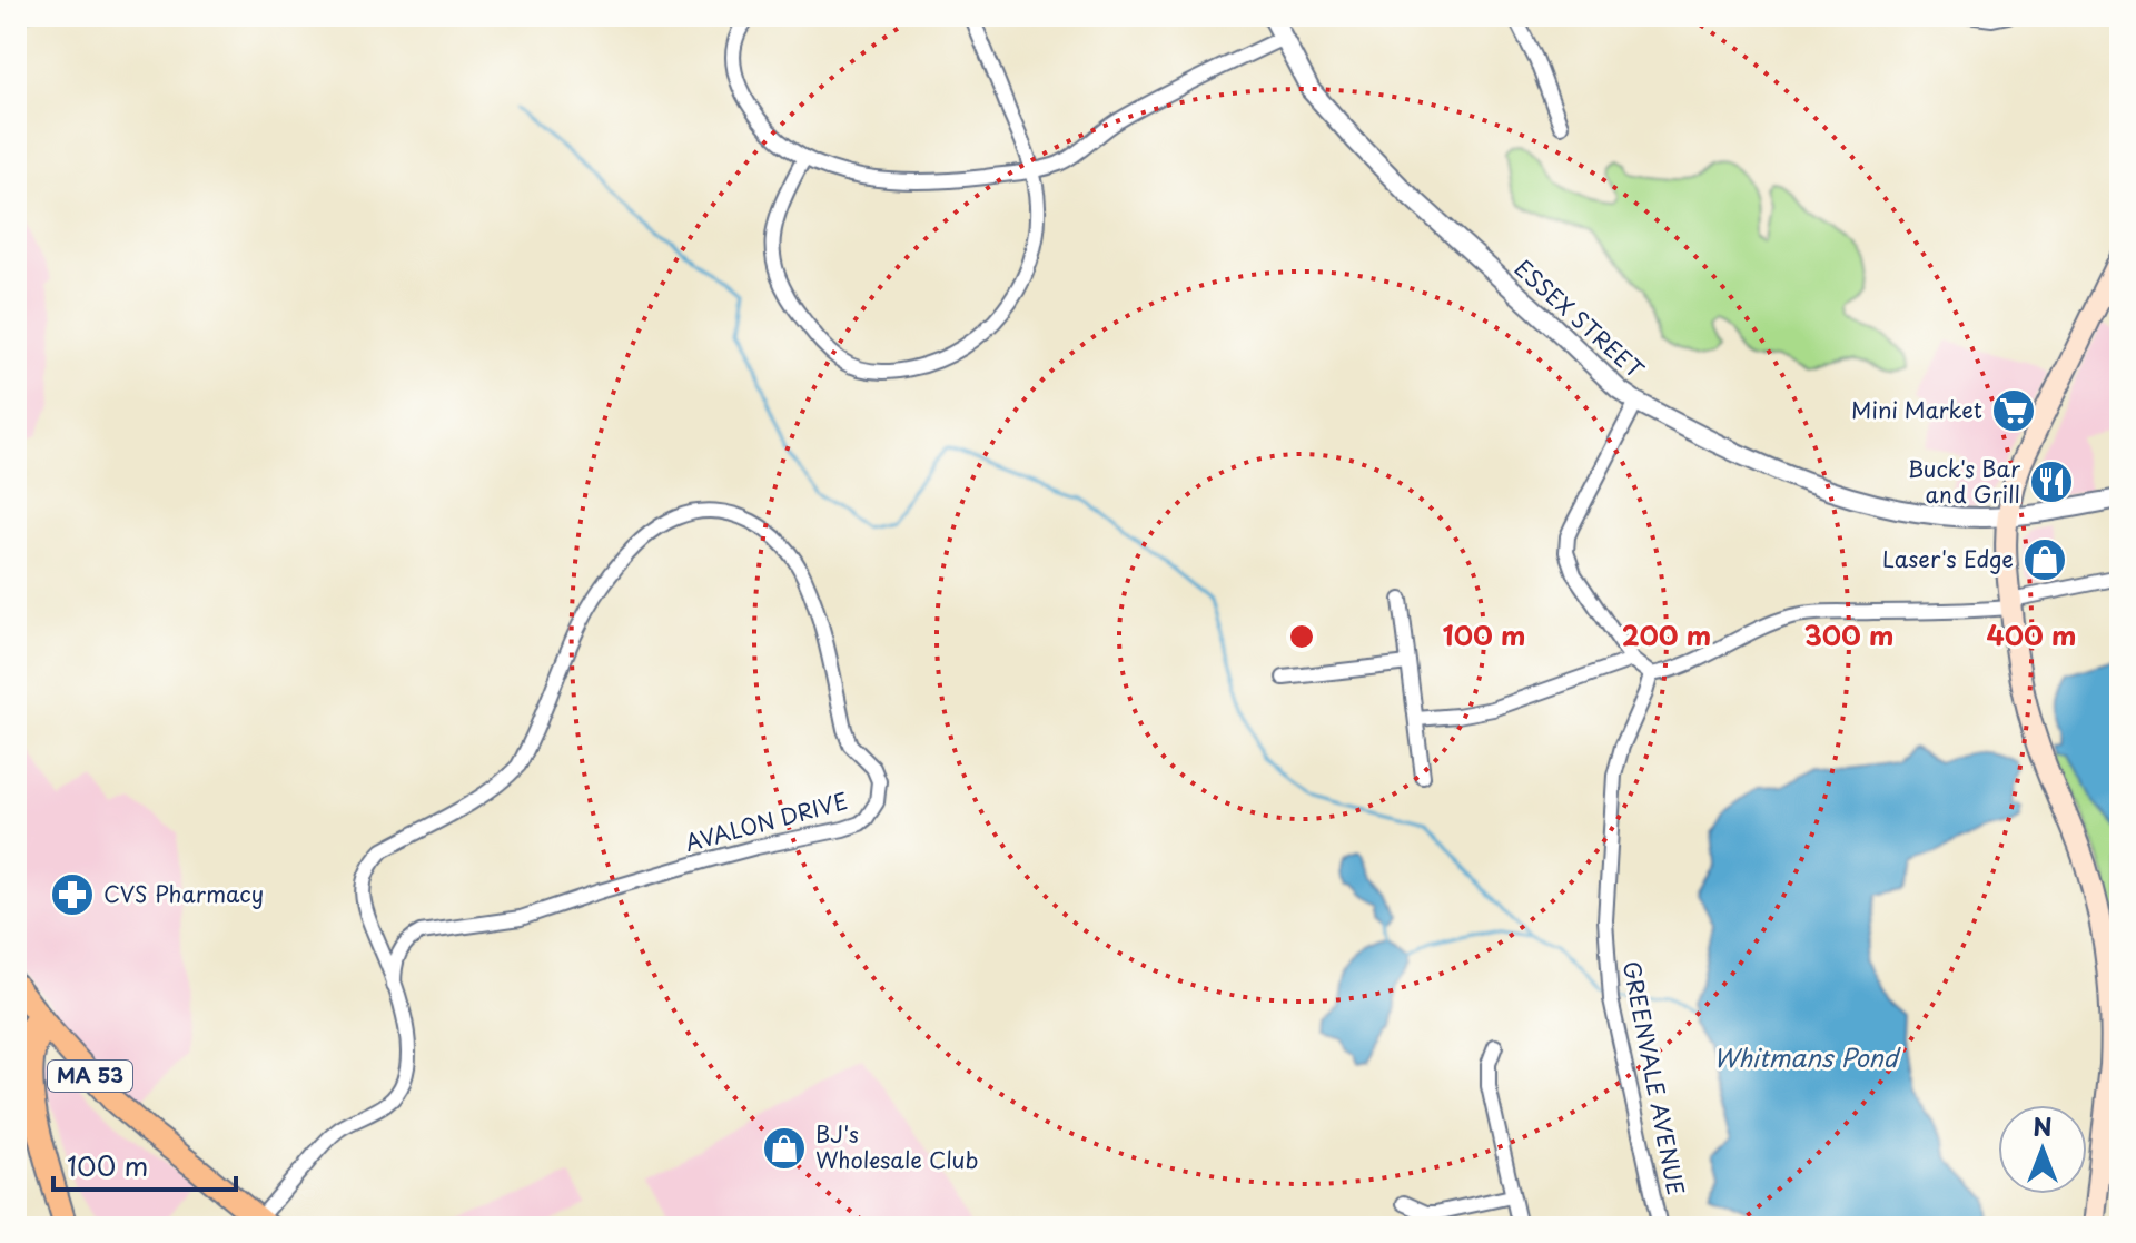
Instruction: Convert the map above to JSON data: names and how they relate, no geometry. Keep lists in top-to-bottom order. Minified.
{"streets":{"main road":["MA 53"],"street":["ESSEX STREET","AVALON DRIVE","GREENVALE AVENUE"]},"crossings":[["AVALON DRIVE","MA 53"]],"water":["Whitmans Pond"],"places":{"supermarket":["Mini Market"],"restaurant":["Buck's Bar and Grill"],"shop":["Laser's Edge","BJ's Wholesale Club"],"pharmacy":["CVS Pharmacy"]},"scale_bar":"100 m","north":"top","rings":["100 m","200 m","300 m","400 m"]}
